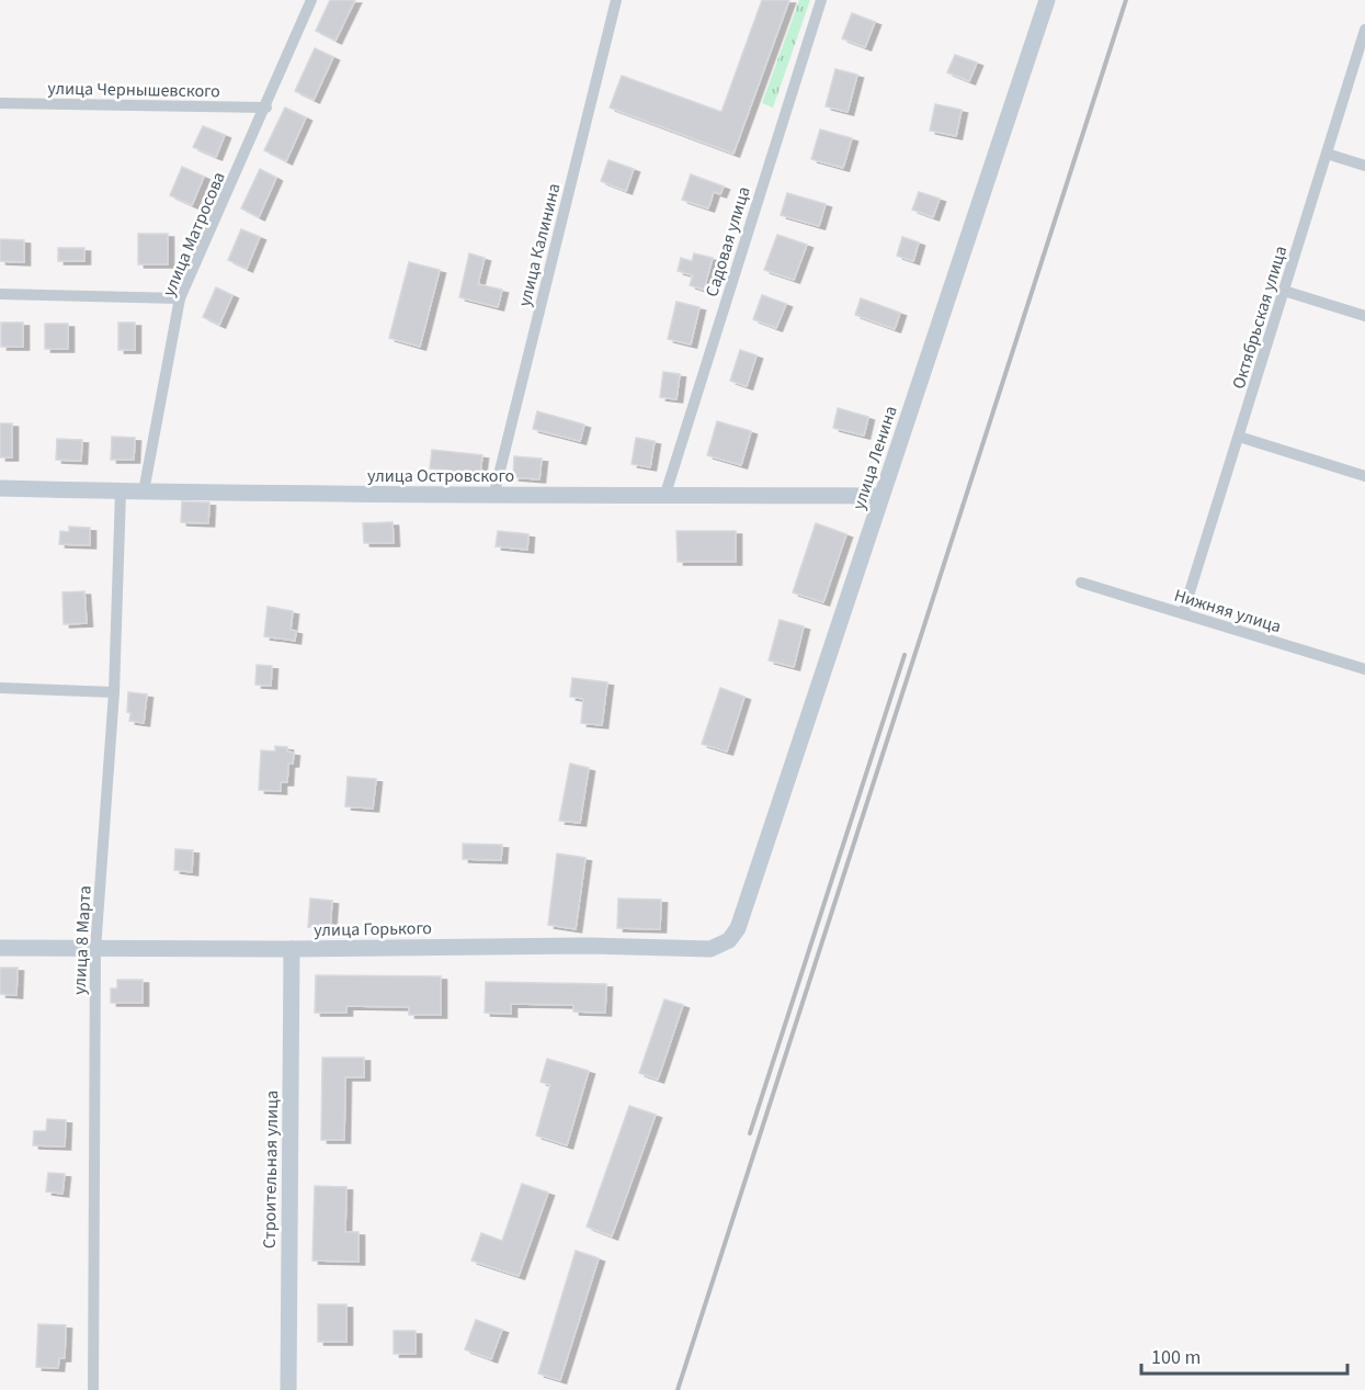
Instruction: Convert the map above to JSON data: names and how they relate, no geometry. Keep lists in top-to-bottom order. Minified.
{"streets":{"street":["улица Чернышевского","улица Матросова","Садовая улица","улица Калинина","Октябрьская улица","улица Ленина","улица Островского","Нижняя улица","улица Горького","улица 8 Марта","Строительная улица"]},"crossings":[["улица Чернышевского","улица Матросова"],["улица Матросова","улица Островского"],["Садовая улица","улица Островского"],["улица Калинина","улица Островского"],["Октябрьская улица","Нижняя улица"],["улица Ленина","улица Островского"],["улица Ленина","улица Горького"],["улица Островского","улица 8 Марта"],["улица Горького","улица 8 Марта"],["улица Горького","Строительная улица"]],"scale_bar":"100 m"}
